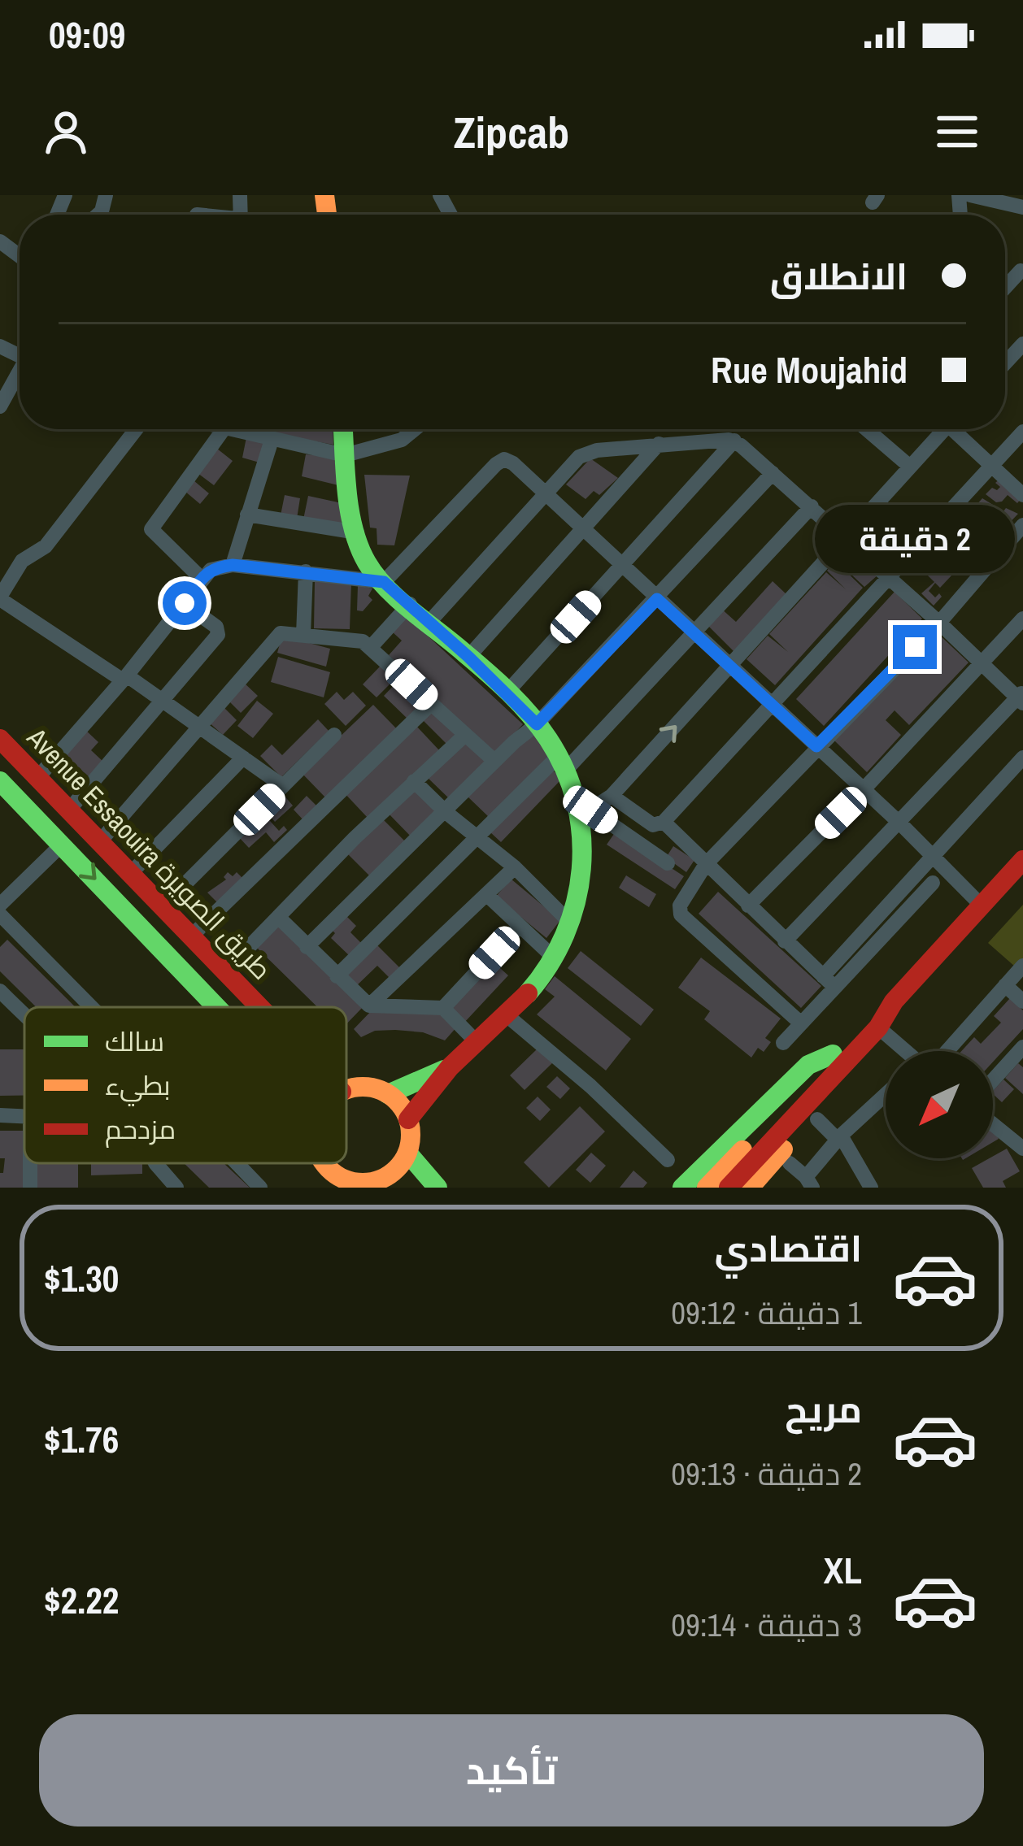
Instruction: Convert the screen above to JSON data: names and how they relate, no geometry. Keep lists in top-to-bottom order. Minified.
{"streets":{"main road":["Avenue Essaouira طريق الصويرة"]},"legend":["سالك","بطيء","مزدحم"],"north":"bottom left","page":{"status":"09:09","header":"Zipcab","banner":["الانطلاق","Rue Moujahid"],"bubble":"2 دقيقة","list":[{"name":"اقتصادي","note":"1 دقيقة · 09:12","value":"$1.30"},{"name":"مريح","note":"2 دقيقة · 09:13","value":"$1.76"},{"name":"XL","note":"3 دقيقة · 09:14","value":"$2.22"}],"buttons":"تأكيد"}}
